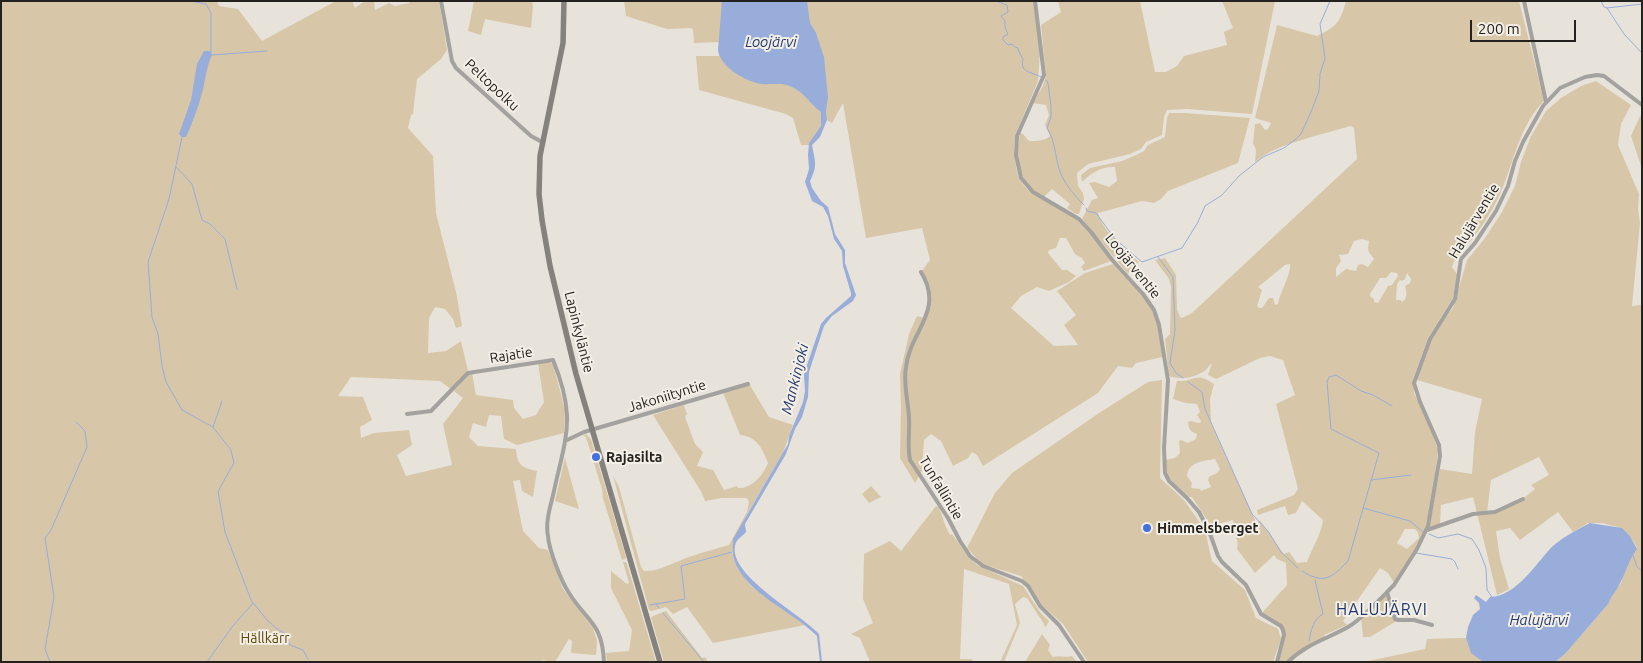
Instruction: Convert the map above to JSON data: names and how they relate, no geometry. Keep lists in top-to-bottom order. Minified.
{"streets":{"main road":["Lapinkyläntie"],"street":["Peltopolku","Halujärventie","Loojärventie","Rajatie","Jakoniityntie","Tunfallintie"]},"crossings":[["Peltopolku","Lapinkyläntie"],["Lapinkyläntie","Jakoniityntie"],["Rajatie","Jakoniityntie"]],"districts":["HALUJÄRVI"],"water":["Loojärvi","Mankinjoki","Halujärvi"],"parks":["Hällkärr"],"places":["Rajasilta","Himmelsberget"],"scale_bar":"200 m"}
